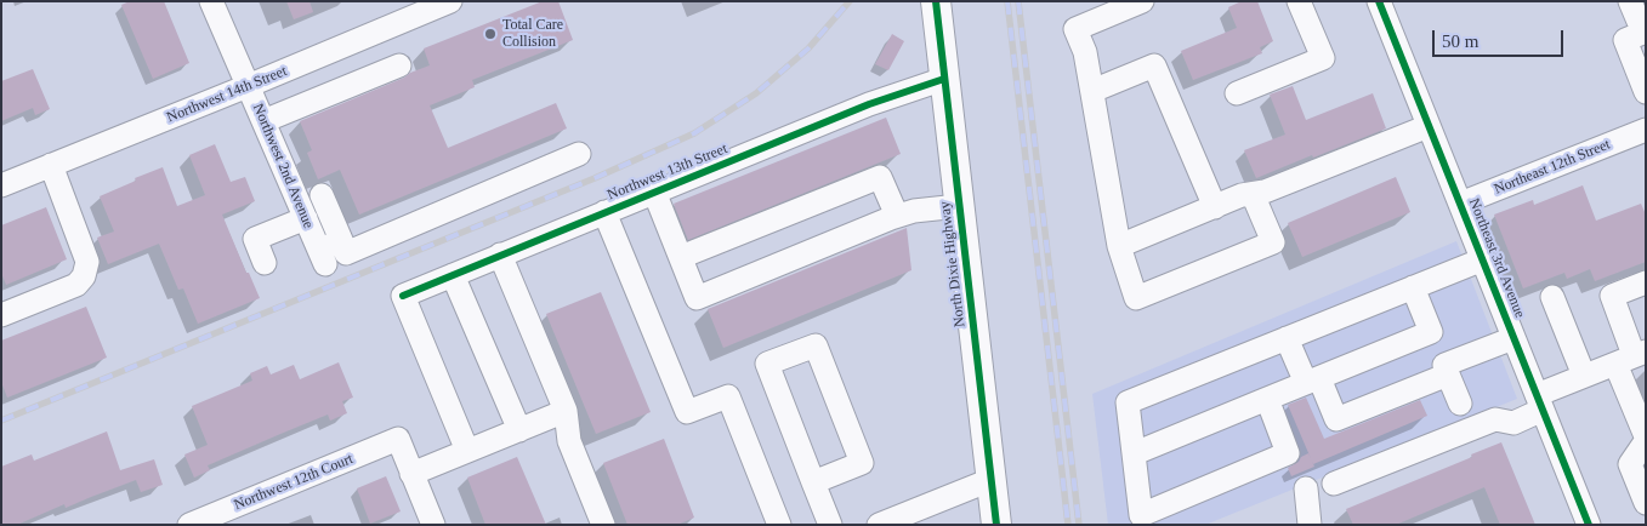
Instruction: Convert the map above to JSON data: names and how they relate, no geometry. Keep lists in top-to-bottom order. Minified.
{"streets":{"main road":["North Dixie Highway"],"street":["Northwest 14th Street","Northwest 2nd Avenue","Northeast 12th Street","Northwest 13th Street","Northeast 3rd Avenue","Northwest 12th Court"]},"crossings":[["Northwest 14th Street","Northwest 2nd Avenue"],["Northeast 12th Street","Northeast 3rd Avenue"],["Northwest 13th Street","North Dixie Highway"]],"places":["Total Care Collision"],"scale_bar":"50 m"}
